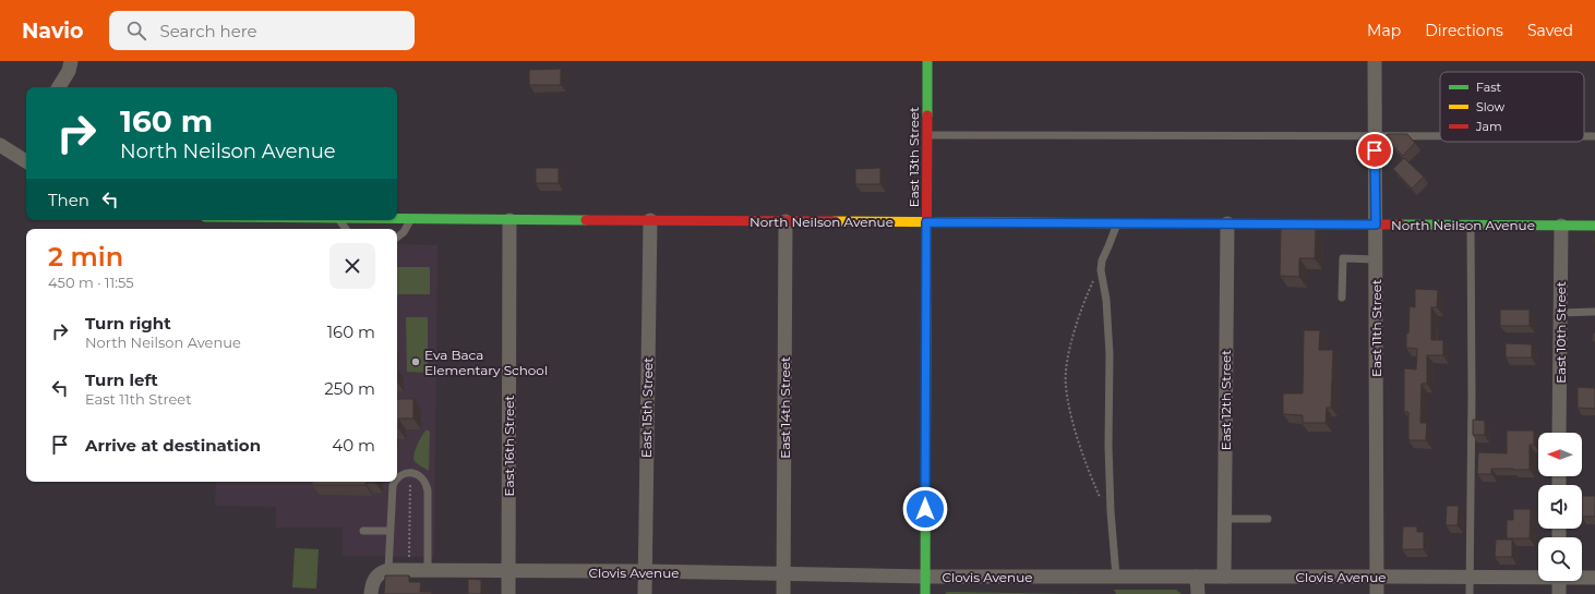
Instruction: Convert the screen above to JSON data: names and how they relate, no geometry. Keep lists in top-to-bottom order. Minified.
{"streets":{"street":["East 13th Street","North Neilson Avenue","East 11th Street","East 10th Street","East 12th Street","East 15th Street","East 14th Street","East 16th Street","Clovis Avenue"]},"crossings":[["East 13th Street","North Neilson Avenue"],["East 13th Street","Clovis Avenue"],["North Neilson Avenue","East 11th Street"],["North Neilson Avenue","East 10th Street"],["North Neilson Avenue","East 12th Street"],["North Neilson Avenue","East 15th Street"],["North Neilson Avenue","East 14th Street"],["North Neilson Avenue","East 16th Street"],["East 11th Street","Clovis Avenue"],["East 12th Street","Clovis Avenue"],["East 15th Street","Clovis Avenue"],["East 14th Street","Clovis Avenue"],["East 16th Street","Clovis Avenue"]],"places":["Eva Baca Elementary School"],"legend":["Fast","Slow","Jam"],"north":"left","page":{"header":"Navio","search":"Search here","nav":["Map","Directions","Saved"],"turn":["160 m","North Neilson Avenue"],"then":"Then","heading":["2 min","450 m · 11:55"],"list":[{"name":"Turn right","note":"North Neilson Avenue","value":"160 m"},{"name":"Turn left","note":"East 11th Street","value":"250 m"},{"name":"Arrive at destination","value":"40 m"}]}}
